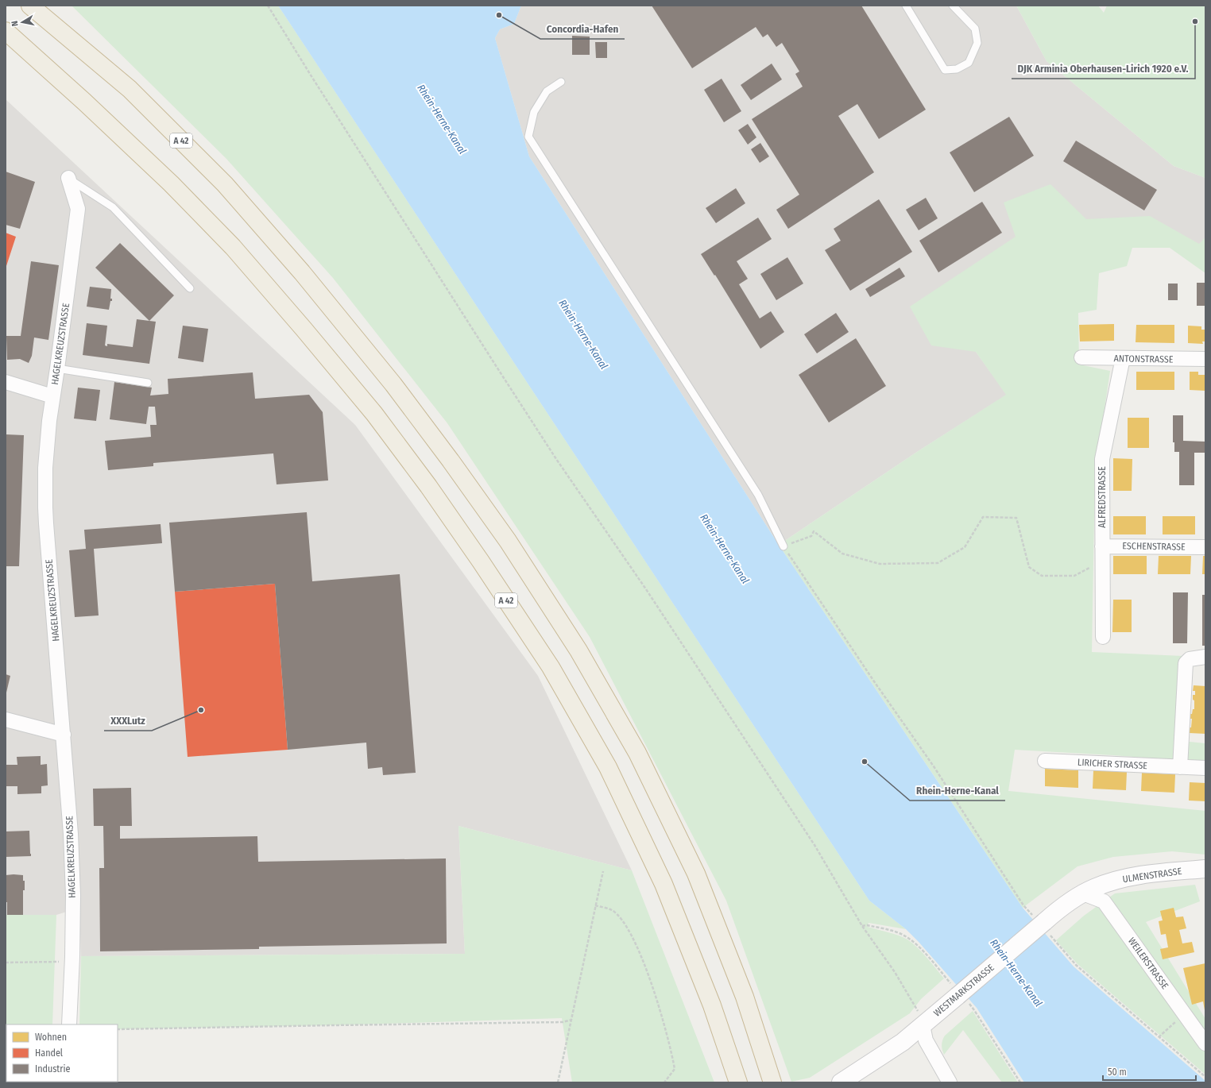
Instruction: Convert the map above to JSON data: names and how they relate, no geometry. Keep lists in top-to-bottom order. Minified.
{"streets":{"highway":["A 42"],"street":["HAGELKREUZSTRASSE","ANTONSTRASSE","ALFREDSTRASSE","ESCHENSTRASSE","LIRICHER STRASSE","ULMENSTRASSE","WEILERSTRASSE","WESTMARKSTRASSE"]},"crossings":[["ANTONSTRASSE","ALFREDSTRASSE"],["ALFREDSTRASSE","ESCHENSTRASSE"],["ULMENSTRASSE","WEILERSTRASSE"],["ULMENSTRASSE","WESTMARKSTRASSE"],["WEILERSTRASSE","WESTMARKSTRASSE"]],"water":["Rhein-Herne-Kanal"],"places":["Concordia-Hafen","DJK Arminia Oberhausen-Lirich 1920 e.V.","XXXLutz","Rhein-Herne-Kanal"],"legend":["Wohnen","Handel","Industrie"],"scale_bar":"50 m","north":"left"}
